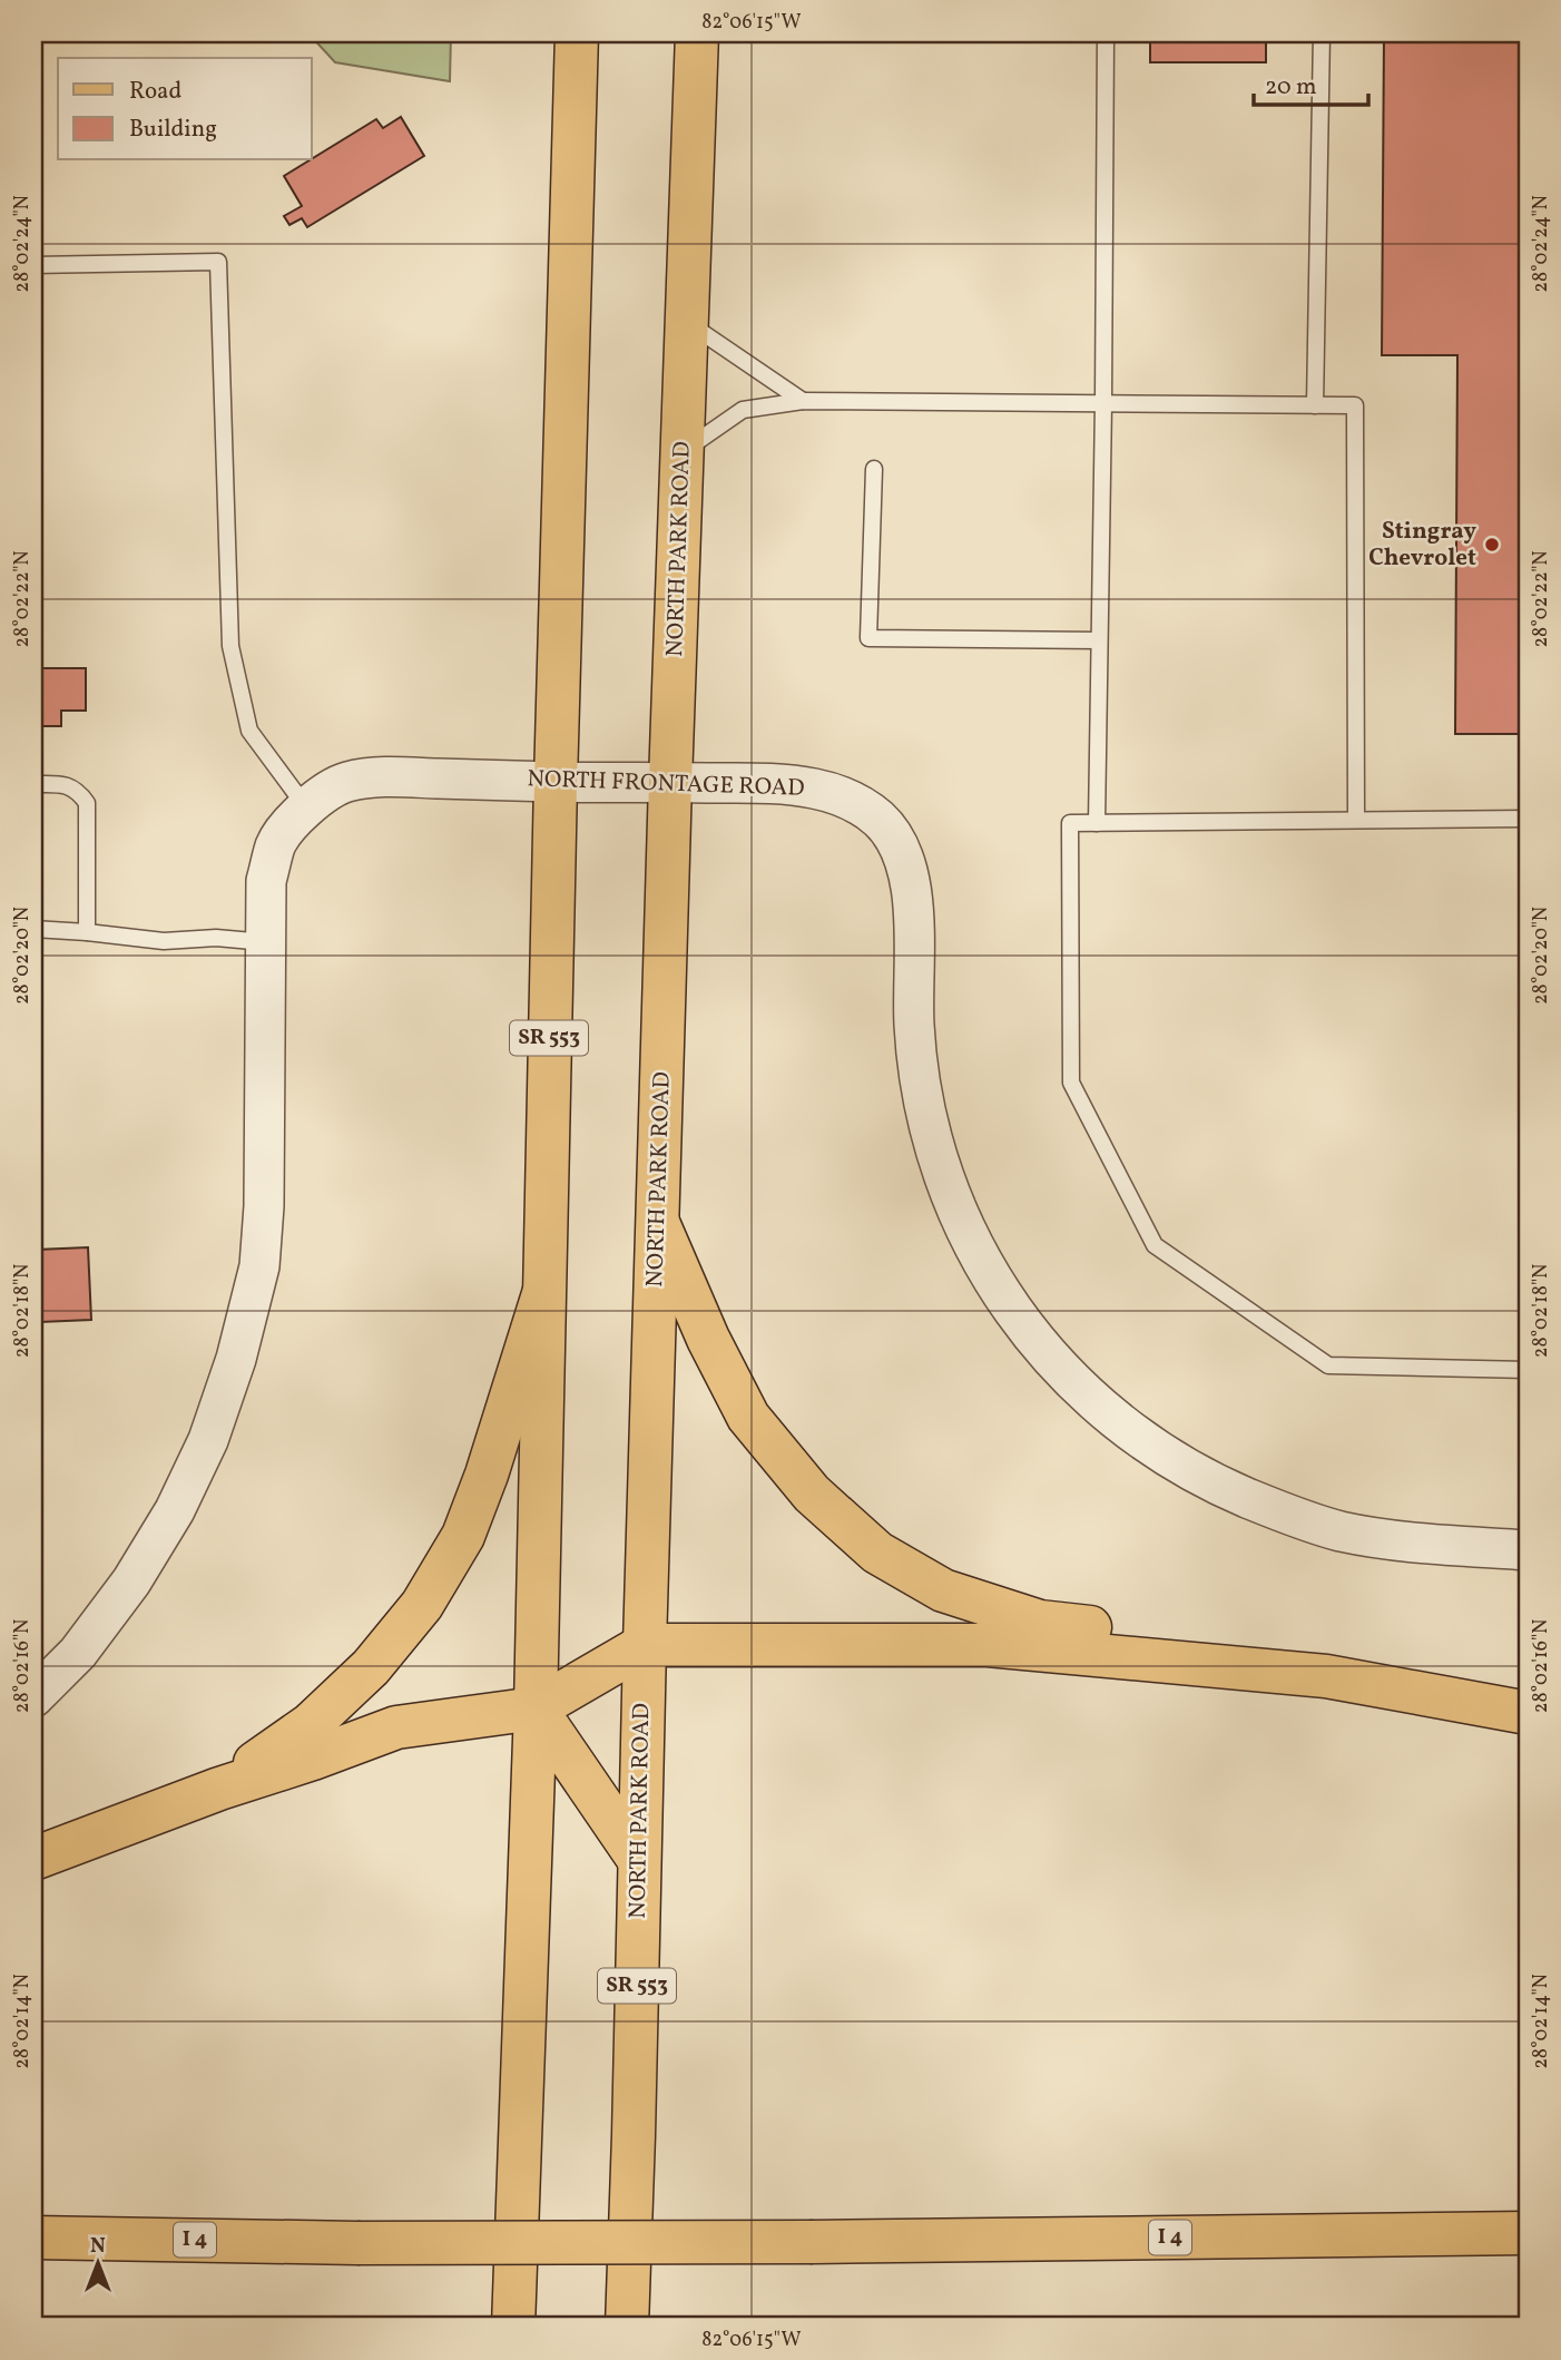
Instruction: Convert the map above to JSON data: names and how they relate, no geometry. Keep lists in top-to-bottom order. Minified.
{"streets":{"main road":["NORTH PARK ROAD","SR 553","I 4"],"street":["NORTH FRONTAGE ROAD"]},"crossings":[["NORTH PARK ROAD","NORTH FRONTAGE ROAD"],["NORTH FRONTAGE ROAD","SR 553"]],"places":["Stingray Chevrolet"],"legend":["Road","Building"],"scale_bar":"20 m","north":"top","coordinates":["82°06'15\"W","28°02'24\"N","28°02'22\"N","28°02'20\"N","28°02'18\"N","28°02'16\"N","28°02'14\"N"]}
